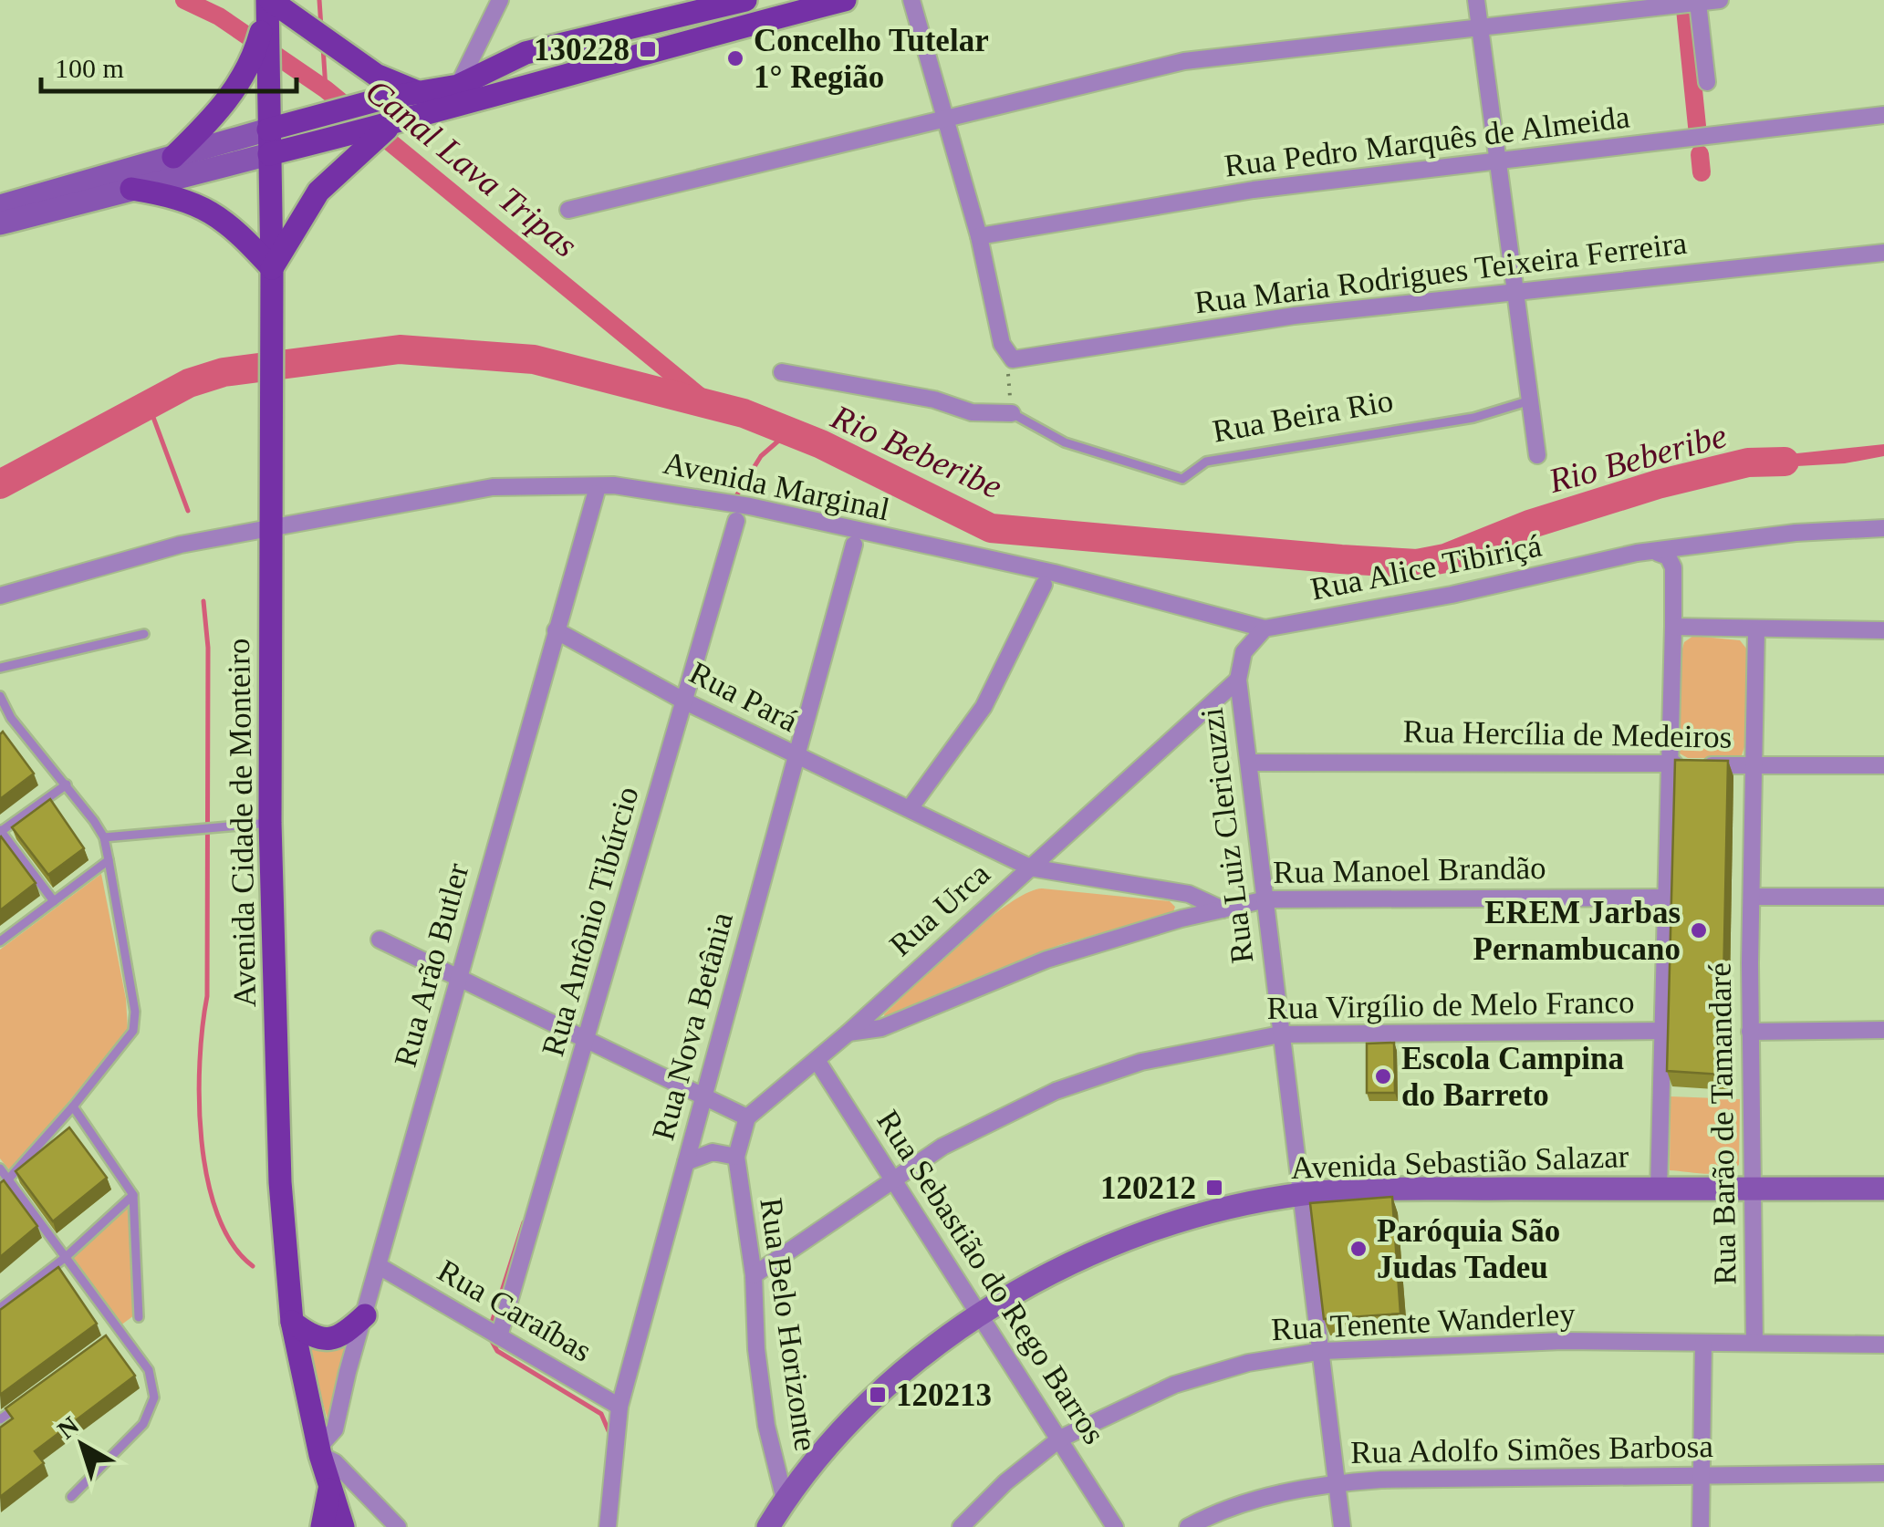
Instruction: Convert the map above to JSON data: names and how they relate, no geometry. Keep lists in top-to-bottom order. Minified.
{"streets":{"main road":["Avenida Cidade de Monteiro"],"street":["Rua Pedro Marquês de Almeida","Rua Maria Rodrigues Teixeira Ferreira","Rua Beira Rio","Avenida Marginal","Rua Alice Tibiriçá","Rua Pará","Rua Hercília de Medeiros","Rua Luiz Clericuzzi","Rua Manoel Brandão","Rua Urca","Rua Antônio Tibúrcio","Rua Arão Butler","Rua Virgílio de Melo Franco","Rua Nova Betânia","Rua Barão de Tamandaré","Avenida Sebastião Salazar","Rua Sebastião do Rego Barros","Rua Caraíbas","Rua Tenente Wanderley","Rua Belo Horizonte","Rua Adolfo Simões Barbosa"]},"crossings":[["Avenida Marginal","Rua Alice Tibiriçá"],["Avenida Marginal","Avenida Cidade de Monteiro"],["Rua Alice Tibiriçá","Rua Barão de Tamandaré"],["Rua Pará","Rua Manoel Brandão"],["Rua Pará","Rua Urca"],["Rua Pará","Rua Antônio Tibúrcio"],["Rua Pará","Rua Arão Butler"],["Rua Pará","Rua Nova Betânia"],["Rua Hercília de Medeiros","Rua Luiz Clericuzzi"],["Rua Hercília de Medeiros","Rua Barão de Tamandaré"],["Avenida Cidade de Monteiro","Rua Arão Butler"],["Rua Luiz Clericuzzi","Rua Manoel Brandão"],["Rua Luiz Clericuzzi","Rua Urca"],["Rua Luiz Clericuzzi","Rua Virgílio de Melo Franco"],["Rua Luiz Clericuzzi","Avenida Sebastião Salazar"],["Rua Luiz Clericuzzi","Rua Tenente Wanderley"],["Rua Luiz Clericuzzi","Rua Adolfo Simões Barbosa"],["Rua Manoel Brandão","Rua Urca"],["Rua Manoel Brandão","Rua Barão de Tamandaré"],["Rua Urca","Rua Sebastião do Rego Barros"],["Rua Antônio Tibúrcio","Rua Caraíbas"],["Rua Arão Butler","Rua Caraíbas"],["Rua Virgílio de Melo Franco","Rua Barão de Tamandaré"],["Rua Virgílio de Melo Franco","Rua Sebastião do Rego Barros"],["Rua Virgílio de Melo Franco","Rua Belo Horizonte"],["Rua Nova Betânia","Rua Caraíbas"],["Rua Barão de Tamandaré","Avenida Sebastião Salazar"],["Rua Barão de Tamandaré","Rua Tenente Wanderley"],["Avenida Sebastião Salazar","Rua Sebastião do Rego Barros"],["Avenida Sebastião Salazar","Rua Belo Horizonte"],["Rua Sebastião do Rego Barros","Rua Tenente Wanderley"]],"water":["Canal Lava Tripas","Rio Beberibe"],"places":{"transit":["130228","120212","120213"],"other":["Concelho Tutelar 1° Região","EREM Jarbas Pernambucano","Escola Campina do Barreto","Paróquia São Judas Tadeu"]},"scale_bar":"100 m","north":"top left"}
